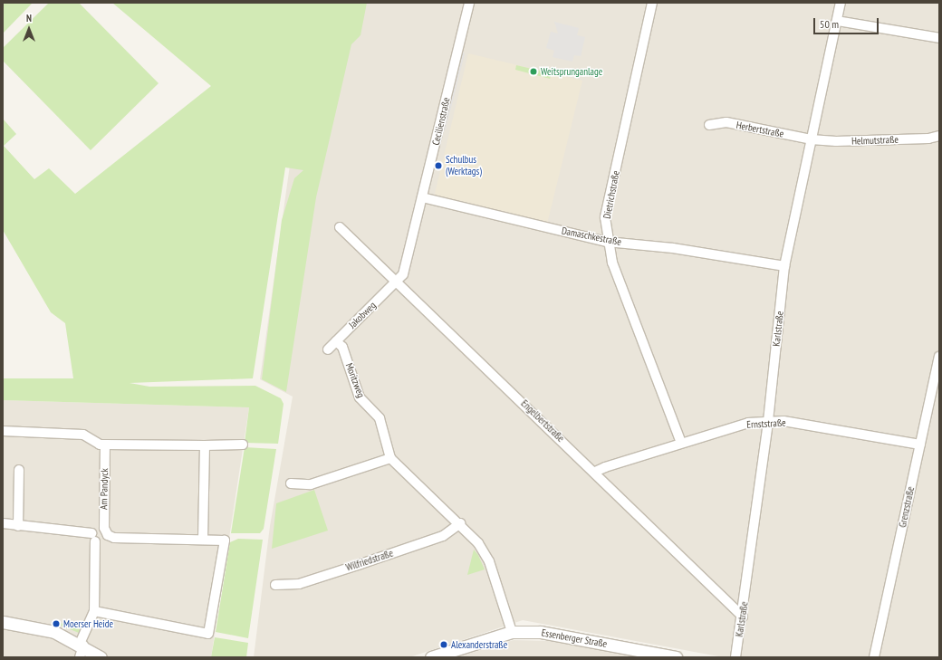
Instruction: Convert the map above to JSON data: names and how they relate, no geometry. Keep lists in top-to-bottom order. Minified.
{"streets":{"street":["Cecilienstraße","Herbertstraße","Helmutstraße","Dietrichstraße","Damaschkestraße","Jakobweg","Karlstraße","Moritzweg","Engelbertstraße","Ernststraße","Am Pandyck","Grenzstraße","Wilfriedstraße","Essenberger Straße"]},"crossings":[["Cecilienstraße","Damaschkestraße"],["Cecilienstraße","Jakobweg"],["Cecilienstraße","Engelbertstraße"],["Herbertstraße","Helmutstraße"],["Herbertstraße","Karlstraße"],["Helmutstraße","Karlstraße"],["Dietrichstraße","Damaschkestraße"],["Dietrichstraße","Ernststraße"],["Damaschkestraße","Karlstraße"],["Jakobweg","Moritzweg"],["Jakobweg","Engelbertstraße"],["Karlstraße","Engelbertstraße"],["Karlstraße","Ernststraße"],["Engelbertstraße","Ernststraße"],["Ernststraße","Grenzstraße"]],"places":["Weitsprunganlage","Schulbus (Werktags)","Moerser Heide","Alexanderstraße"],"scale_bar":"50 m","north":"top"}
